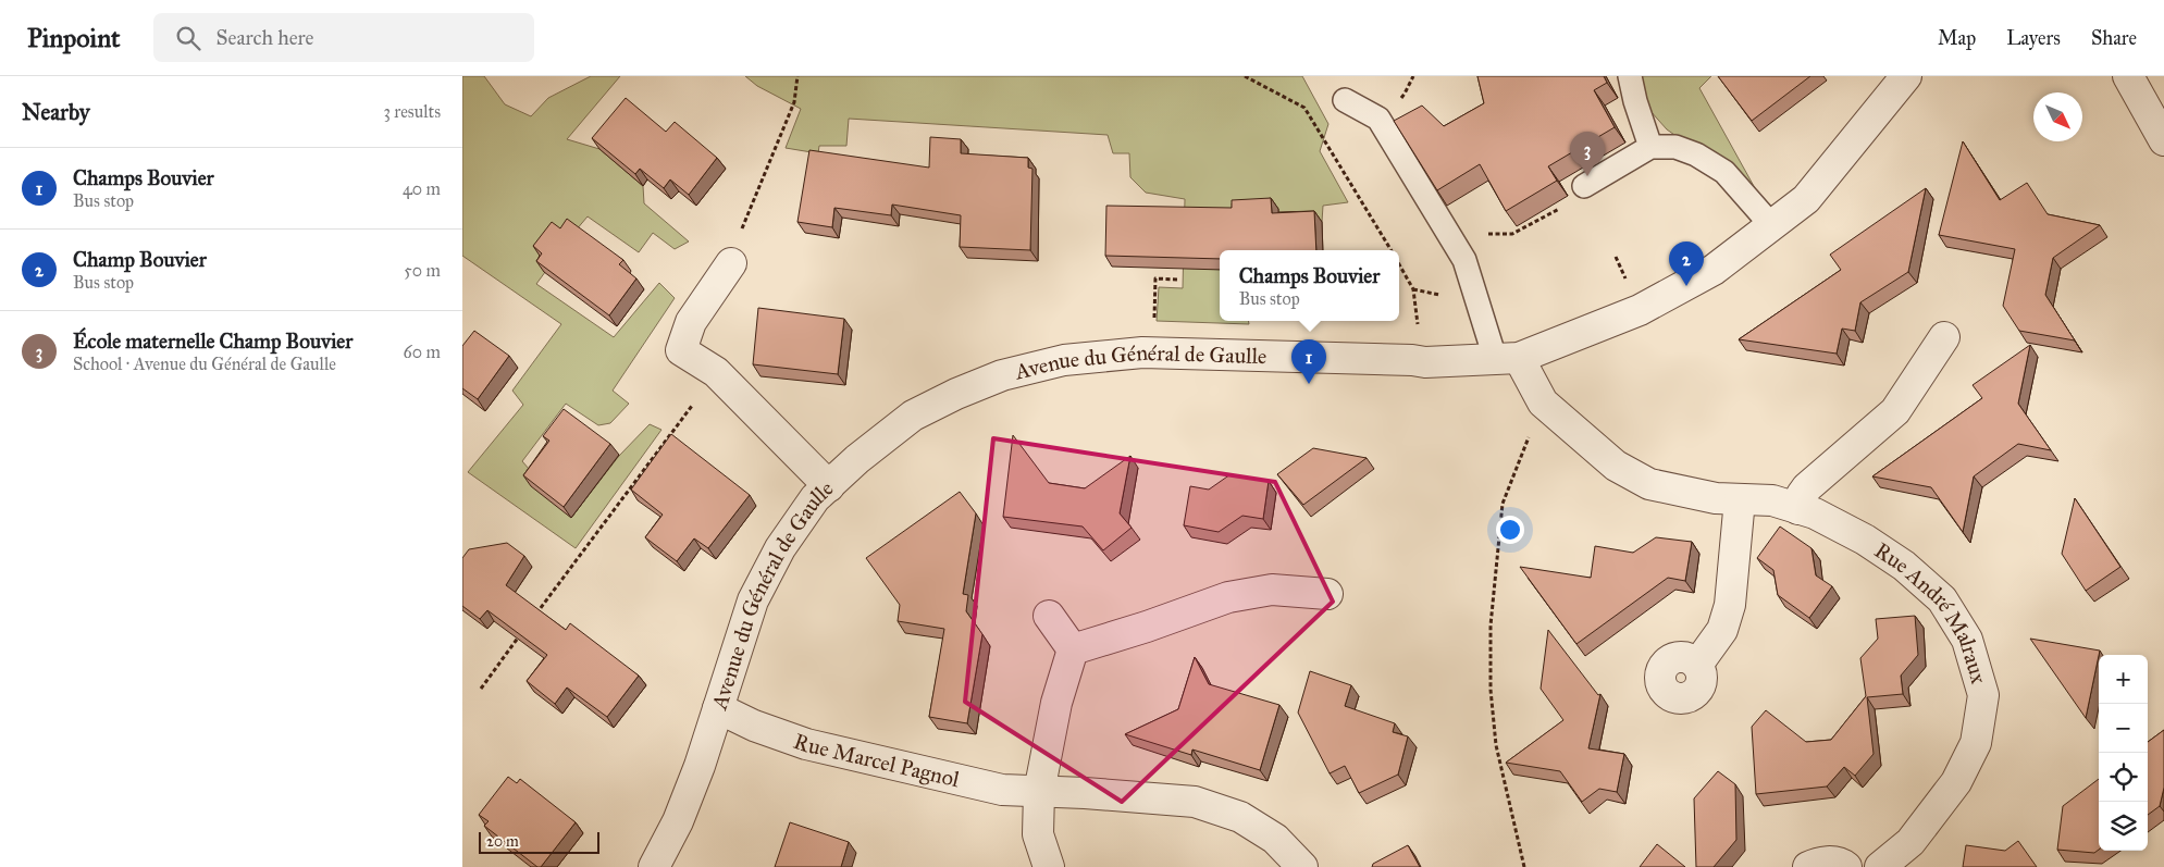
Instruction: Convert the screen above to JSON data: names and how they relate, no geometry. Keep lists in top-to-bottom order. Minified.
{"streets":{"street":["Avenue du Général de Gaulle","Rue André Malraux","Rue Marcel Pagnol"]},"crossings":[["Avenue du Général de Gaulle","Rue André Malraux"],["Avenue du Général de Gaulle","Rue Marcel Pagnol"]],"scale_bar":"20 m","north":"bottom right","page":{"header":"Pinpoint","search":"Search here","nav":["Map","Layers","Share"],"heading":["Nearby","3 results"],"pins":["3","2","1"],"list":[{"mark":"1","name":"Champs Bouvier","note":"Bus stop","value":"40 m"},{"mark":"2","name":"Champ Bouvier","note":"Bus stop","value":"50 m"},{"mark":"3","name":"École maternelle Champ Bouvier","note":"School · Avenue du Général de Gaulle","value":"60 m"}],"popup":["Champs Bouvier","Bus stop"],"map_buttons":["+","−"],"scale":"20 m"}}
